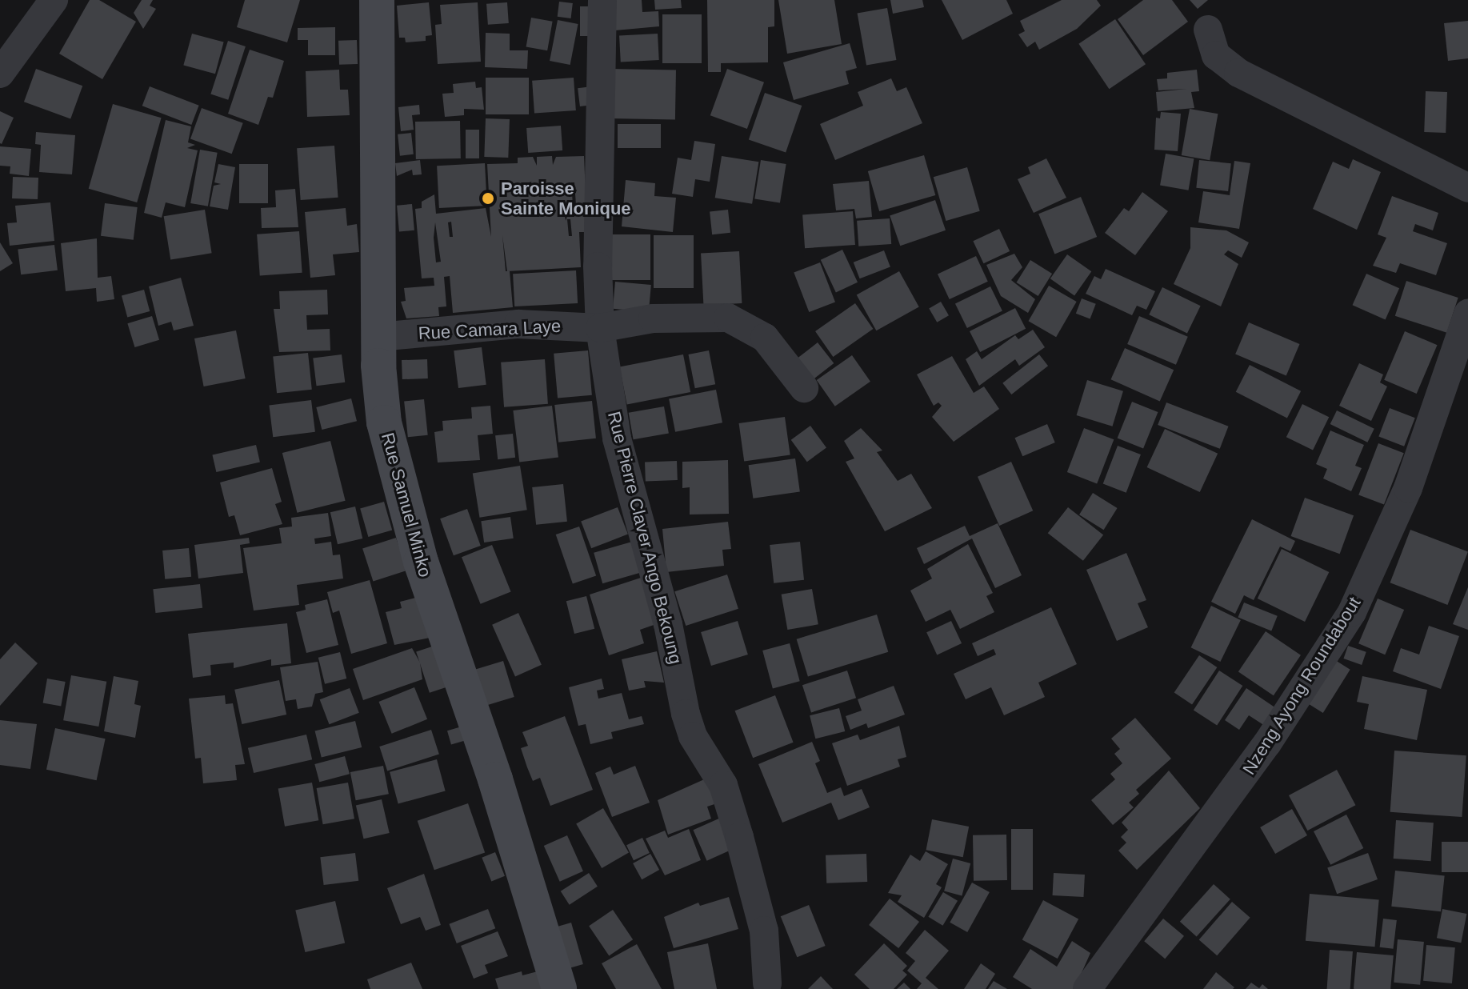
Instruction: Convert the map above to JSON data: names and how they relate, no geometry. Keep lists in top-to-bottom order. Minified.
{"streets":{"street":["Rue Camara Laye","Rue Samuel Minko","Rue Pierre Claver Ango Bekoung","Nzeng Ayong Roundabout"]},"crossings":[["Rue Camara Laye","Rue Samuel Minko"],["Rue Camara Laye","Rue Pierre Claver Ango Bekoung"]],"places":["Paroisse Sainte Monique"]}
